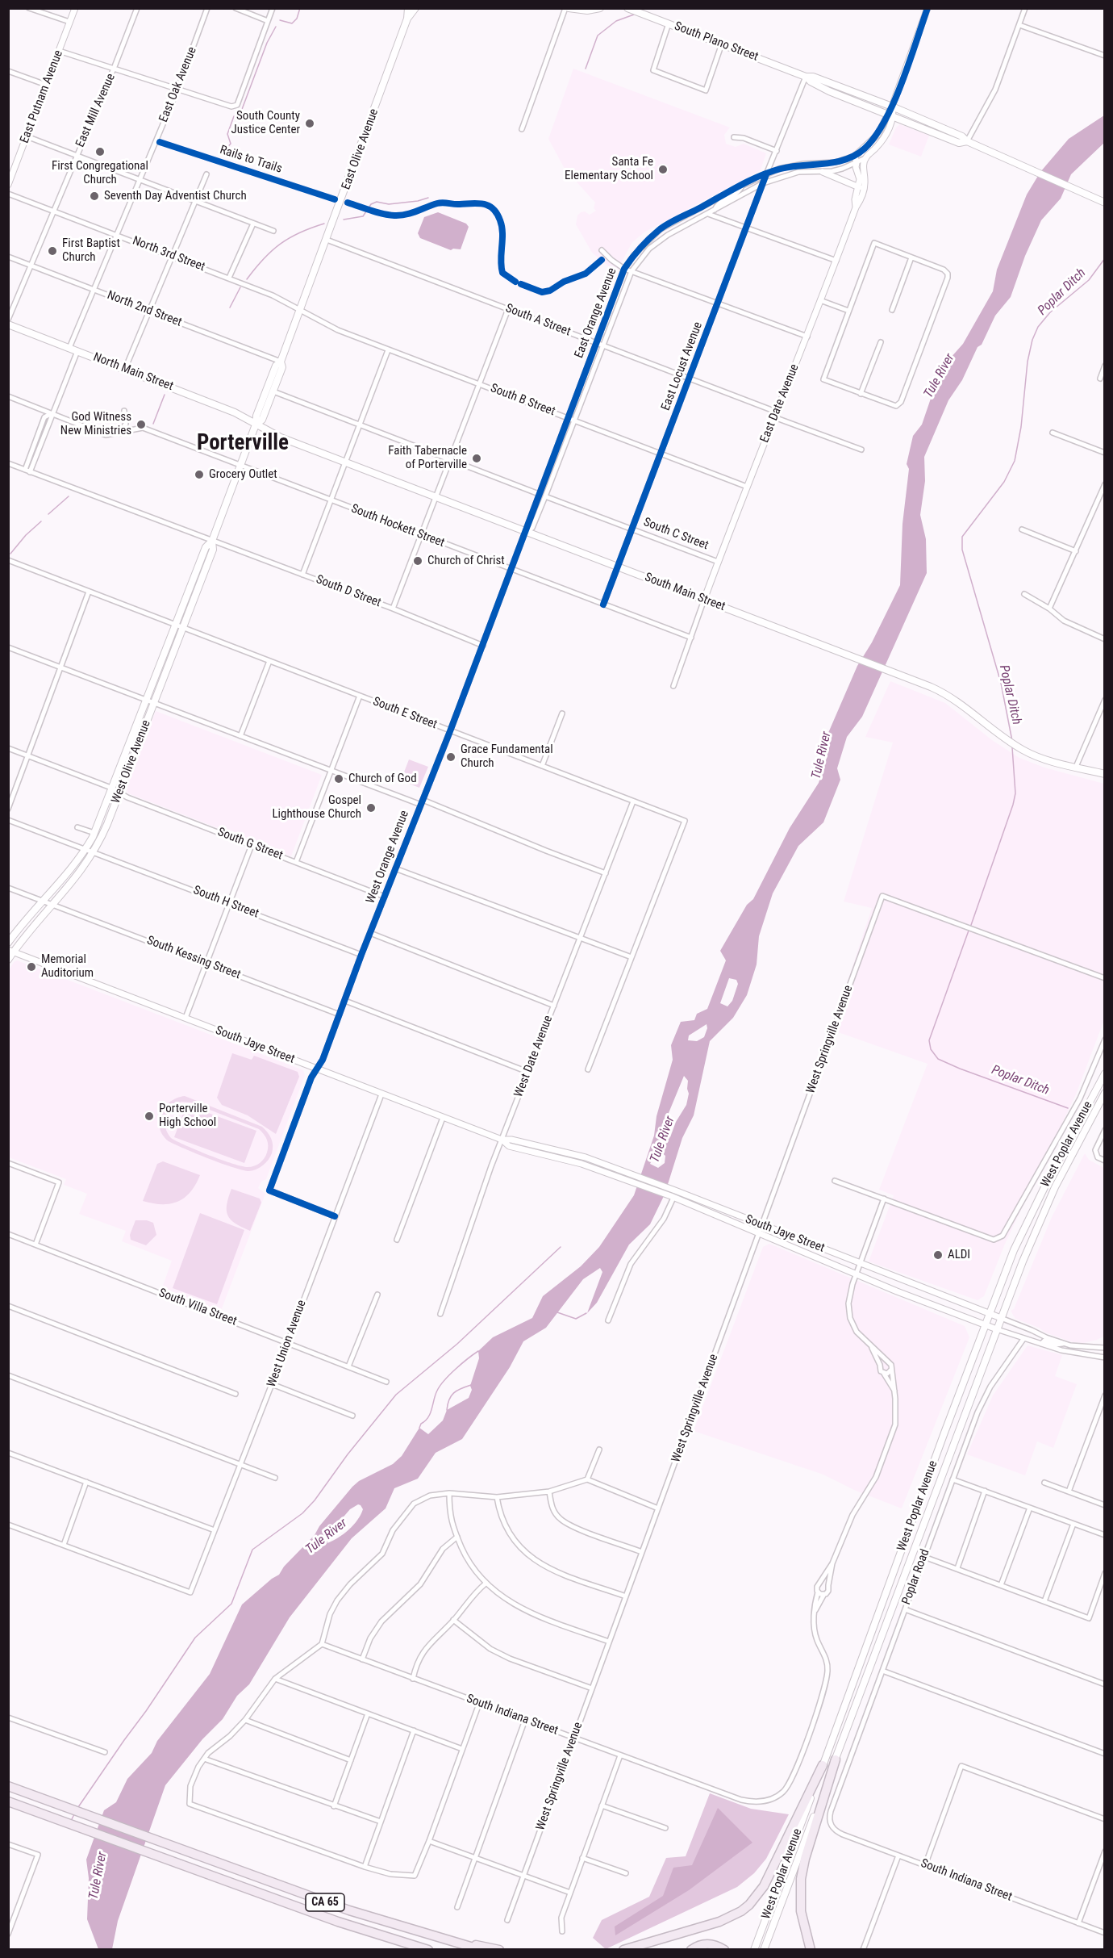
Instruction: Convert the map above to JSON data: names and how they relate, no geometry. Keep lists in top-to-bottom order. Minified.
{"streets":{"highway":["CA 65"],"main road":["South Plano Street","East Olive Avenue","North Main Street","South Main Street","West Olive Avenue","West Poplar Avenue"],"street":["East Oak Avenue","East Putnam Avenue","East Mill Avenue","North 3rd Street","North 2nd Street","East Orange Avenue","South A Street","East Locust Avenue","South B Street","East Date Avenue","South Hockett Street","South C Street","South D Street","South E Street","South G Street","West Orange Avenue","South H Street","South Kessing Street","West Springville Avenue","South Jaye Street","West Date Avenue","South Villa Street","West Union Avenue","Poplar Road","South Indiana Street"],"cycle path":["Rails to Trails"]},"crossings":[["South Plano Street","East Locust Avenue"],["South Plano Street","East Date Avenue"],["East Oak Avenue","North 3rd Street"],["East Oak Avenue","North 2nd Street"],["East Oak Avenue","North Main Street"],["East Mill Avenue","North 3rd Street"],["East Mill Avenue","North 2nd Street"],["East Olive Avenue","North 3rd Street"],["East Olive Avenue","North 2nd Street"],["East Olive Avenue","South A Street"],["East Olive Avenue","North Main Street"],["East Olive Avenue","South B Street"],["East Olive Avenue","South Main Street"],["East Olive Avenue","West Olive Avenue"],["North 3rd Street","South B Street"],["East Orange Avenue","South A Street"],["East Orange Avenue","East Locust Avenue"],["East Orange Avenue","South B Street"],["East Orange Avenue","East Date Avenue"],["East Orange Avenue","South C Street"],["East Orange Avenue","South Main Street"],["East Orange Avenue","West Orange Avenue"],["South A Street","East Locust Avenue"],["South A Street","East Date Avenue"],["East Locust Avenue","South B Street"],["East Locust Avenue","South Hockett Street"],["East Locust Avenue","South C Street"],["East Locust Avenue","South Main Street"],["North Main Street","South Main Street"],["North Main Street","West Olive Avenue"],["South B Street","East Date Avenue"],["East Date Avenue","South C Street"],["East Date Avenue","South Main Street"],["South Hockett Street","West Olive Avenue"],["South Hockett Street","West Orange Avenue"],["South D Street","West Olive Avenue"],["South D Street","West Orange Avenue"],["South Main Street","West Olive Avenue"],["South Main Street","West Orange Avenue"],["South E Street","West Olive Avenue"],["South E Street","West Orange Avenue"],["South E Street","West Date Avenue"],["West Olive Avenue","South G Street"],["West Olive Avenue","South H Street"],["West Olive Avenue","South Kessing Street"],["West Olive Avenue","South Jaye Street"],["South G Street","West Orange Avenue"],["West Orange Avenue","South H Street"],["West Orange Avenue","South Kessing Street"],["West Orange Avenue","South Jaye Street"],["West Orange Avenue","West Union Avenue"],["West Springville Avenue","South Jaye Street"],["West Springville Avenue","South Indiana Street"],["South Jaye Street","West Date Avenue"],["South Jaye Street","West Poplar Avenue"],["South Jaye Street","West Union Avenue"],["South Jaye Street","Poplar Road"],["South Villa Street","West Union Avenue"],["Poplar Road","South Indiana Street"]],"districts":["Porterville"],"water":["Poplar Ditch","Tule River"],"places":["South County Justice Center","First Congregational Church","Santa Fe Elementary School","Seventh Day Adventist Church","First Baptist Church","God Witness New Ministries","Faith Tabernacle of Porterville","Grocery Outlet","Church of Christ","Grace Fundamental Church","Church of God","Gospel Lighthouse Church","Memorial Auditorium","Porterville High School","ALDI"]}
